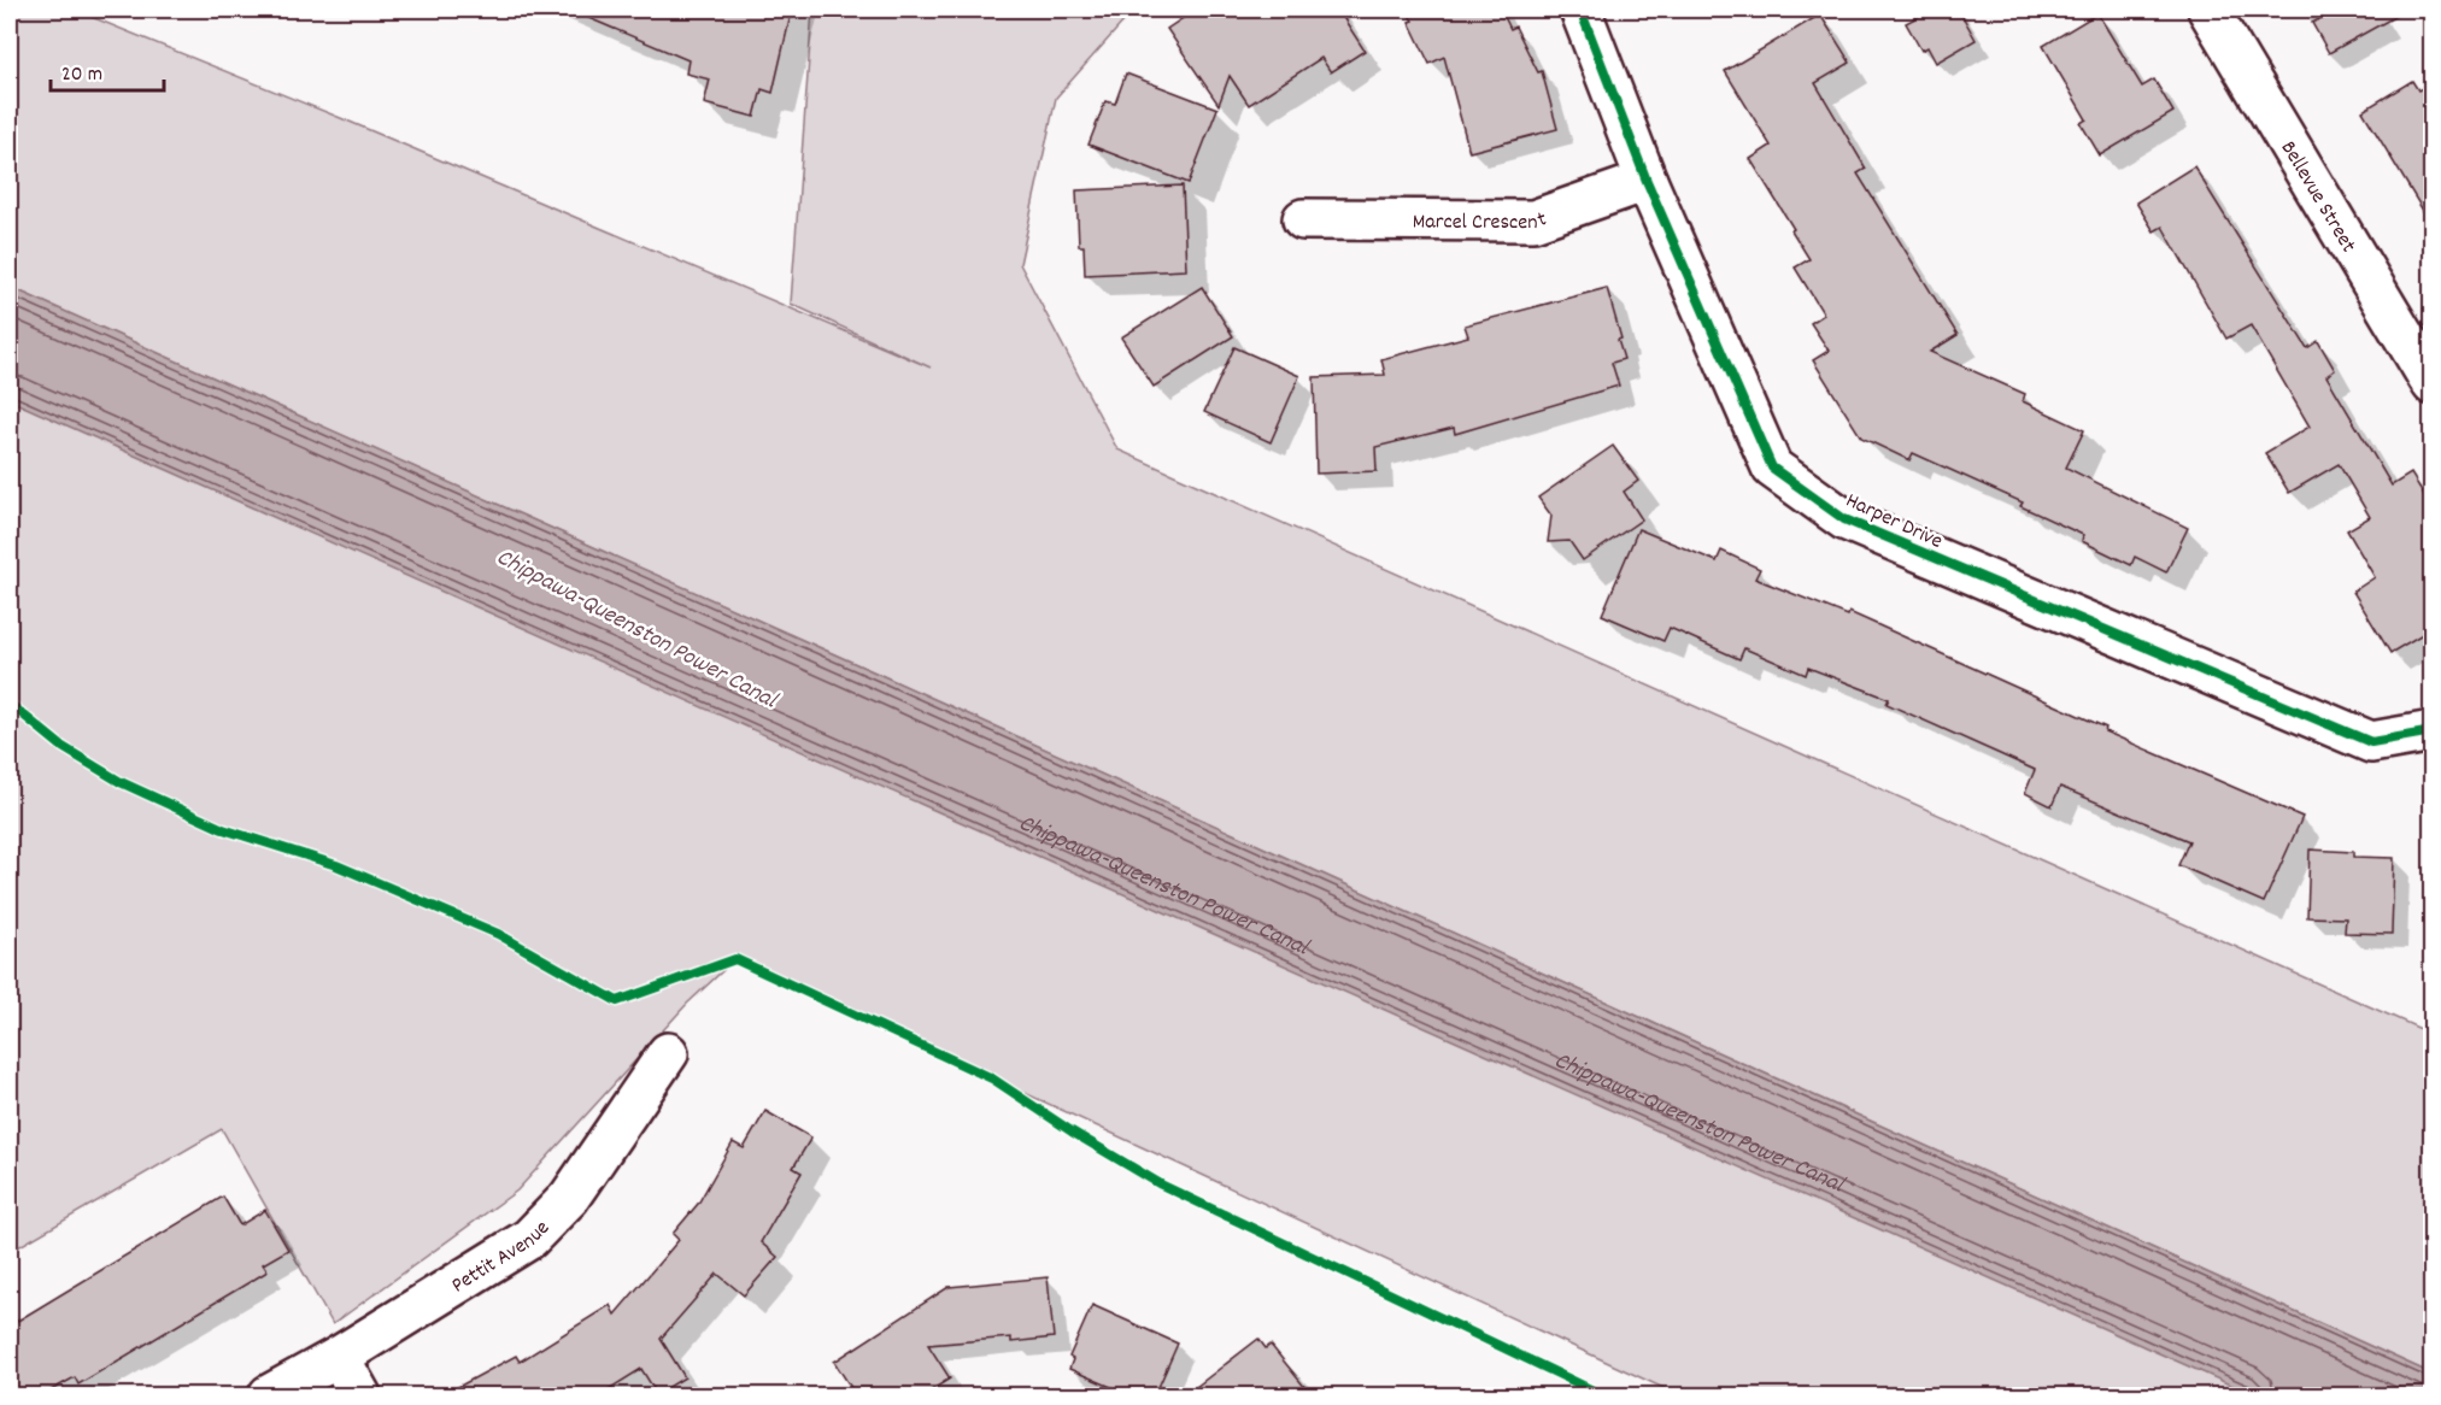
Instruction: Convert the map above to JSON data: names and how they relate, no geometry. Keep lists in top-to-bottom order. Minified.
{"streets":{"street":["Bellevue Street","Marcel Crescent","Harper Drive","Pettit Avenue"]},"crossings":[["Marcel Crescent","Harper Drive"]],"water":["Chippawa-Queenston Power Canal"],"scale_bar":"20 m"}
